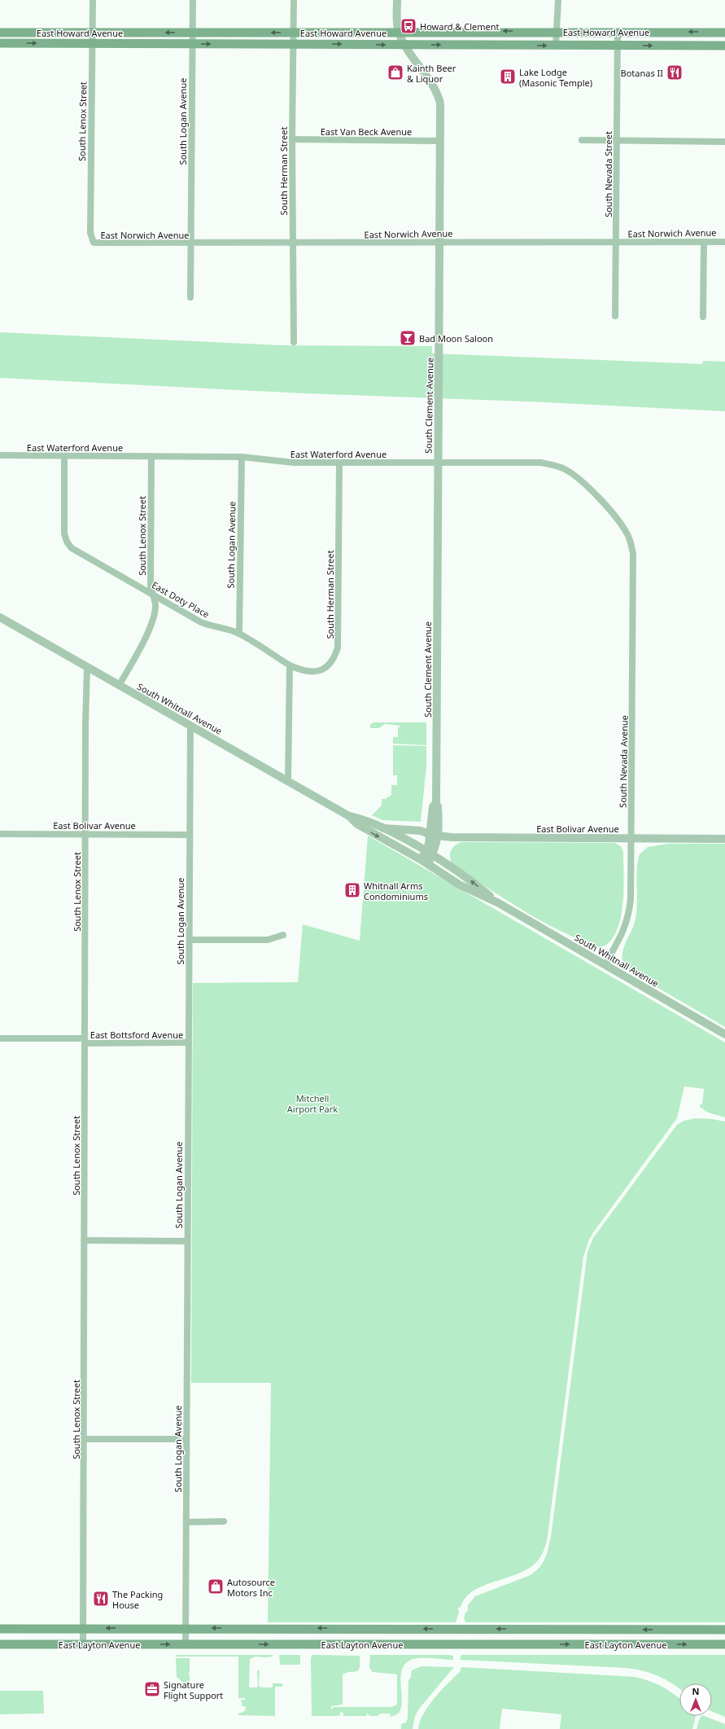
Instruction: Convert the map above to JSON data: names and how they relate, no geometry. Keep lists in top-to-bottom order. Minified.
{"streets":{"main road":["East Howard Avenue","East Layton Avenue"],"street":["South Lenox Street","South Logan Avenue","East Van Beck Avenue","South Herman Street","South Nevada Street","East Norwich Avenue","South Clement Avenue","East Waterford Avenue","East Doty Place","South Whitnall Avenue","South Nevada Avenue","East Bolivar Avenue","East Bottsford Avenue"]},"crossings":[["East Howard Avenue","South Lenox Street"],["East Howard Avenue","South Logan Avenue"],["East Howard Avenue","South Herman Street"],["East Howard Avenue","South Nevada Street"],["East Howard Avenue","South Clement Avenue"],["South Lenox Street","East Norwich Avenue"],["South Lenox Street","East Waterford Avenue"],["South Lenox Street","East Doty Place"],["South Lenox Street","South Whitnall Avenue"],["South Lenox Street","East Bolivar Avenue"],["South Lenox Street","East Bottsford Avenue"],["South Lenox Street","East Layton Avenue"],["South Logan Avenue","East Norwich Avenue"],["South Logan Avenue","East Waterford Avenue"],["South Logan Avenue","East Doty Place"],["South Logan Avenue","South Whitnall Avenue"],["South Logan Avenue","East Bolivar Avenue"],["South Logan Avenue","East Bottsford Avenue"],["South Logan Avenue","East Layton Avenue"],["East Van Beck Avenue","South Herman Street"],["East Van Beck Avenue","South Clement Avenue"],["South Herman Street","East Norwich Avenue"],["South Herman Street","East Waterford Avenue"],["South Herman Street","East Doty Place"],["South Nevada Street","East Norwich Avenue"],["East Norwich Avenue","South Clement Avenue"],["South Clement Avenue","East Waterford Avenue"],["South Clement Avenue","South Whitnall Avenue"],["South Clement Avenue","East Bolivar Avenue"],["East Waterford Avenue","East Doty Place"],["East Waterford Avenue","South Nevada Avenue"],["South Whitnall Avenue","South Nevada Avenue"],["South Whitnall Avenue","East Bolivar Avenue"],["South Nevada Avenue","East Bolivar Avenue"]],"parks":["Mitchell Airport Park"],"places":{"bus stop":["Howard & Clement"],"shop":["Kainth Beer & Liquor","Autosource Motors Inc"],"restaurant":["Botanas II","The Packing House"],"building":["Lake Lodge (Masonic Temple)","Whitnall Arms Condominiums"],"bar":["Bad Moon Saloon"],"office":["Signature Flight Support"]},"north":"top"}
